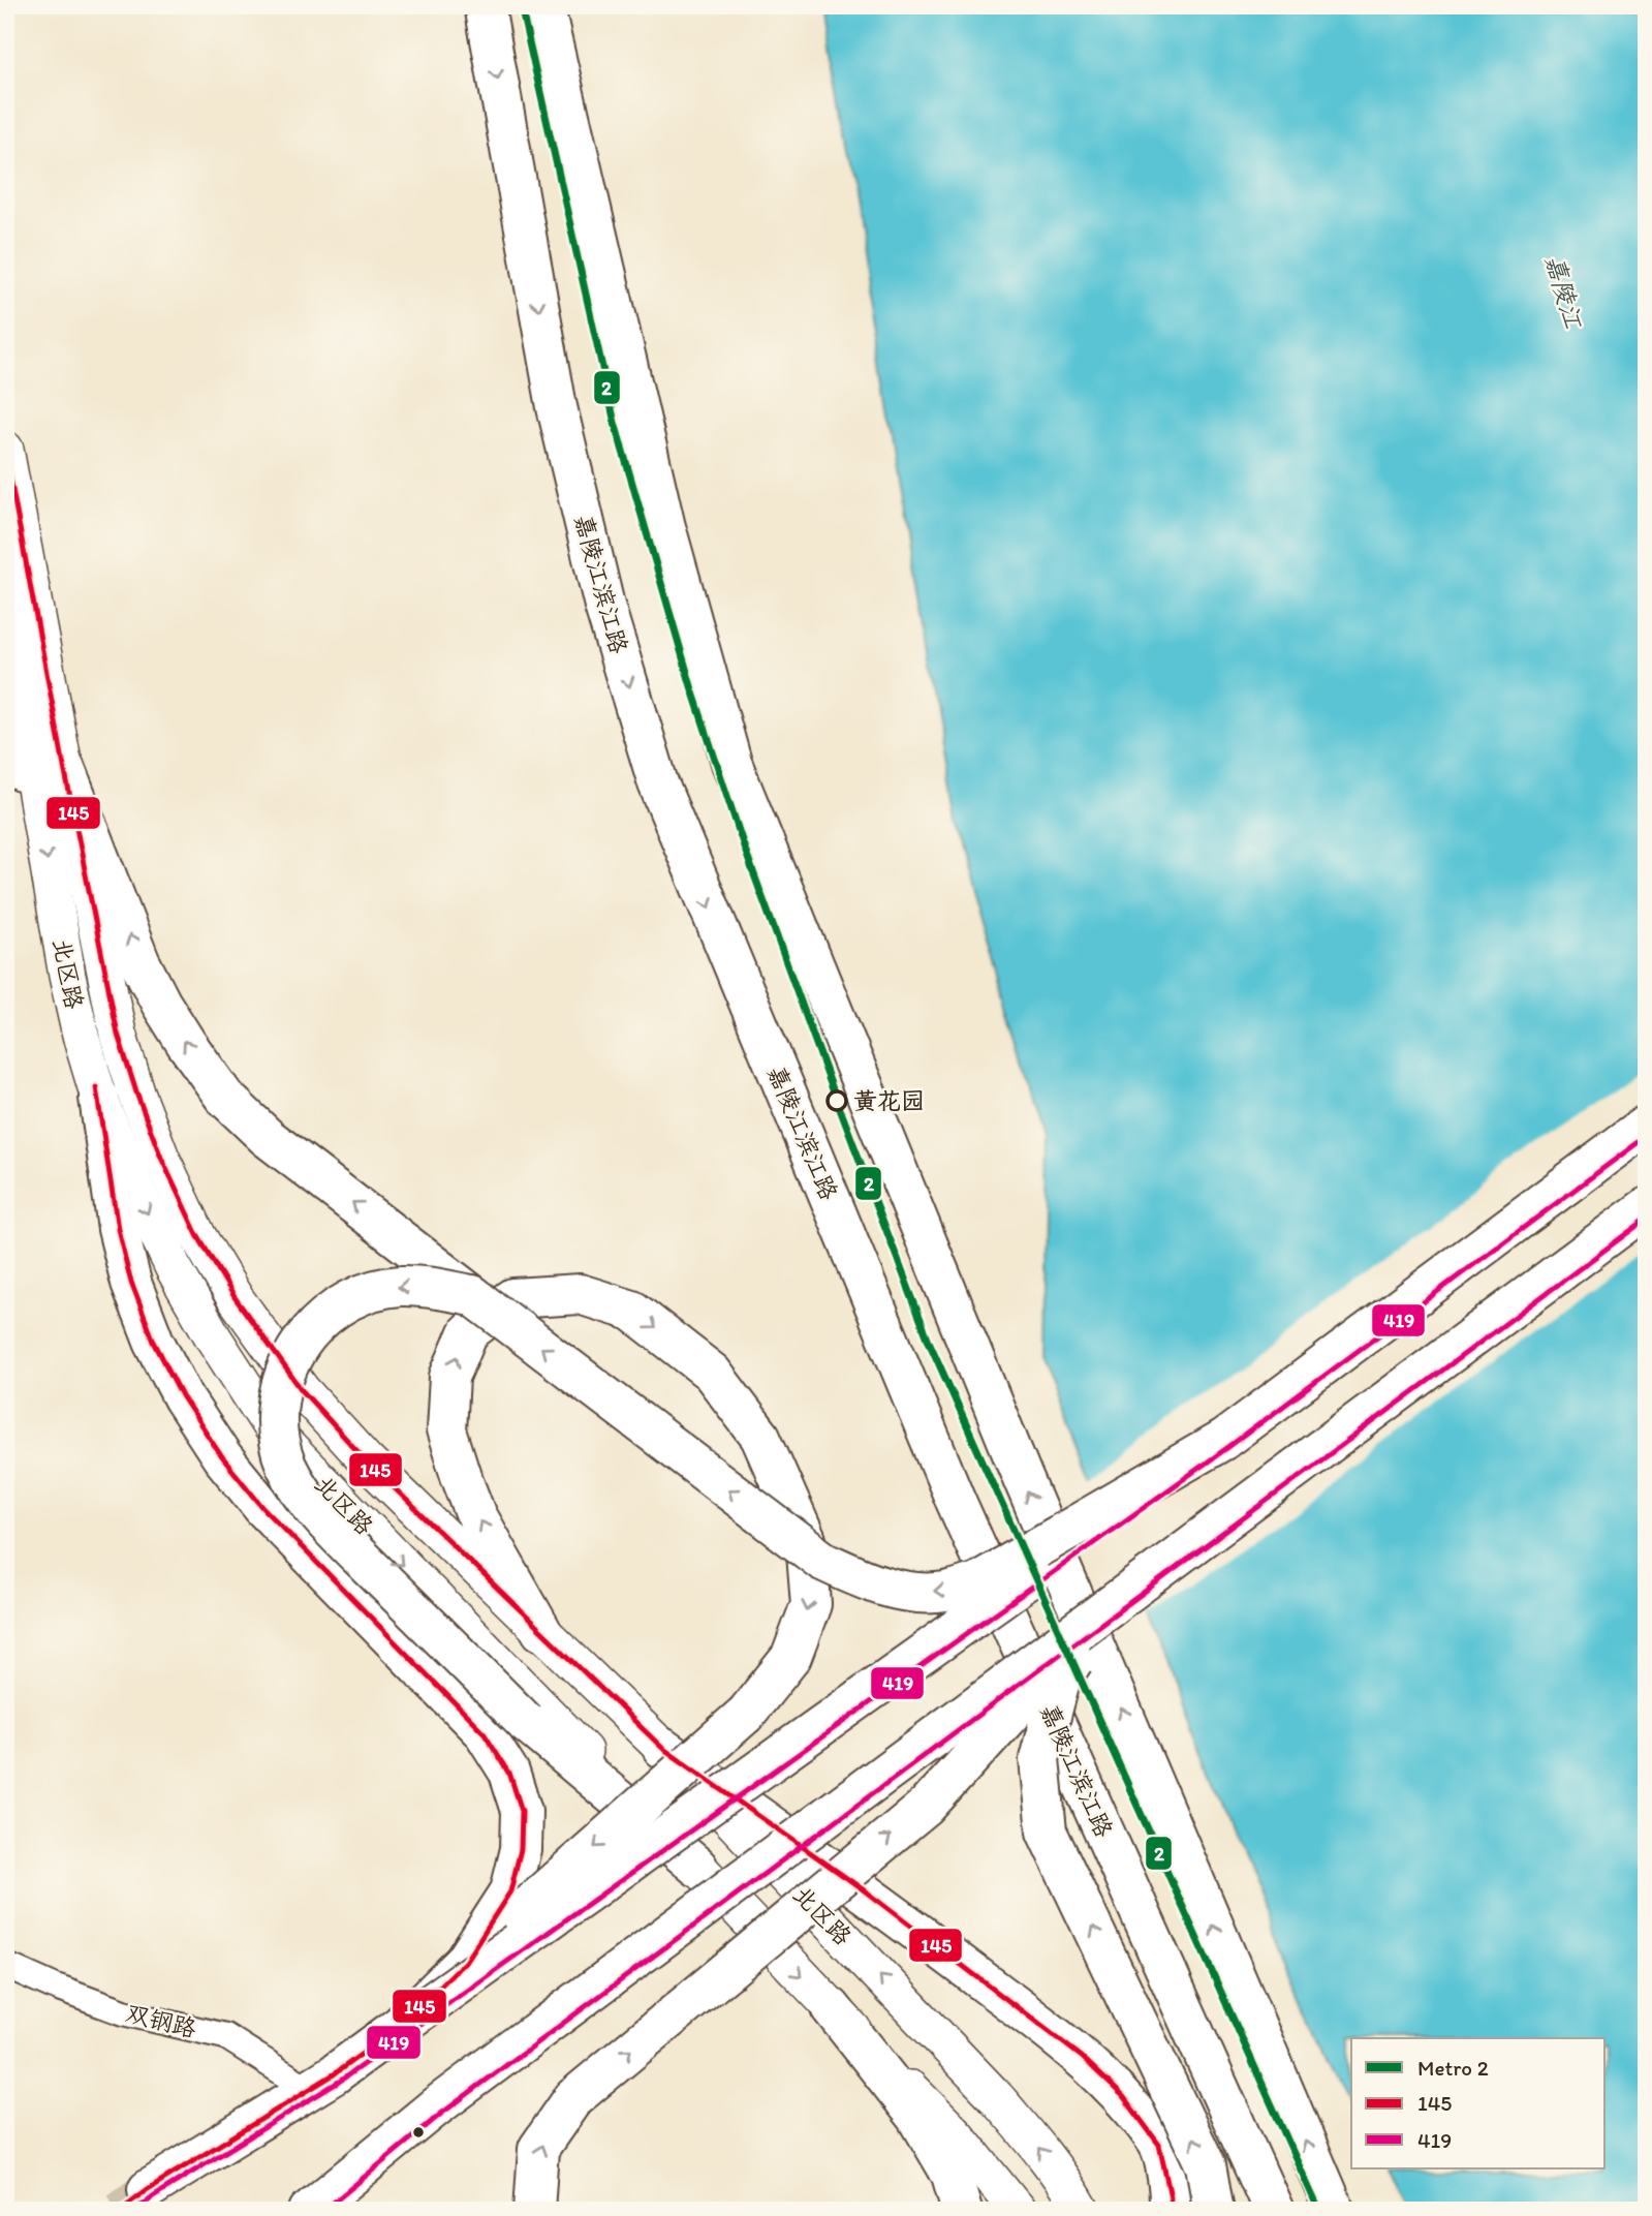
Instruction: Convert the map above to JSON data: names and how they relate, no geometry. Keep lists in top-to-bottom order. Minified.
{"streets":{"main road":["嘉陵江滨江路","北区路"],"street":["双钢路"]},"water":["嘉陵江"],"places":["黄花园"],"lines":["metro line 2","transit line 145","transit line 419"],"legend":["Metro 2","145","419"]}
